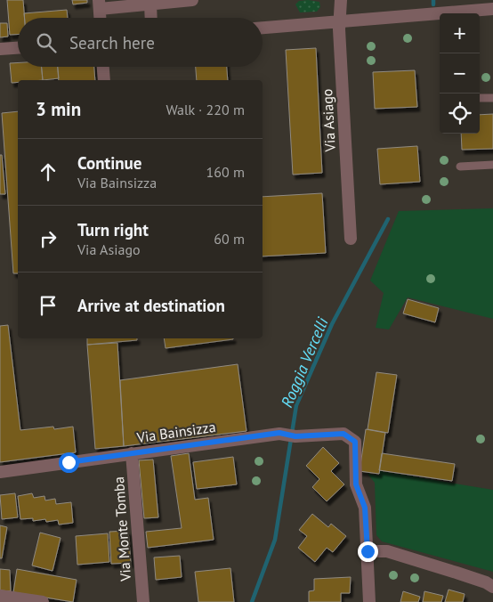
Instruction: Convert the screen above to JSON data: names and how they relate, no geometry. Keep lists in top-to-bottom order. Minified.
{"streets":{"street":["Via Asiago","Via Bainsizza","Via Monte Tomba"]},"crossings":[["Via Bainsizza","Via Monte Tomba"]],"water":["Roggia Vercelli"],"page":{"map_buttons":["+","−"],"search":"Search here","heading":["3 min","Walk · 220 m"],"list":[["Continue","Via Bainsizza","160 m"],["Turn right","Via Asiago","60 m"],"Arrive at destination"]}}
